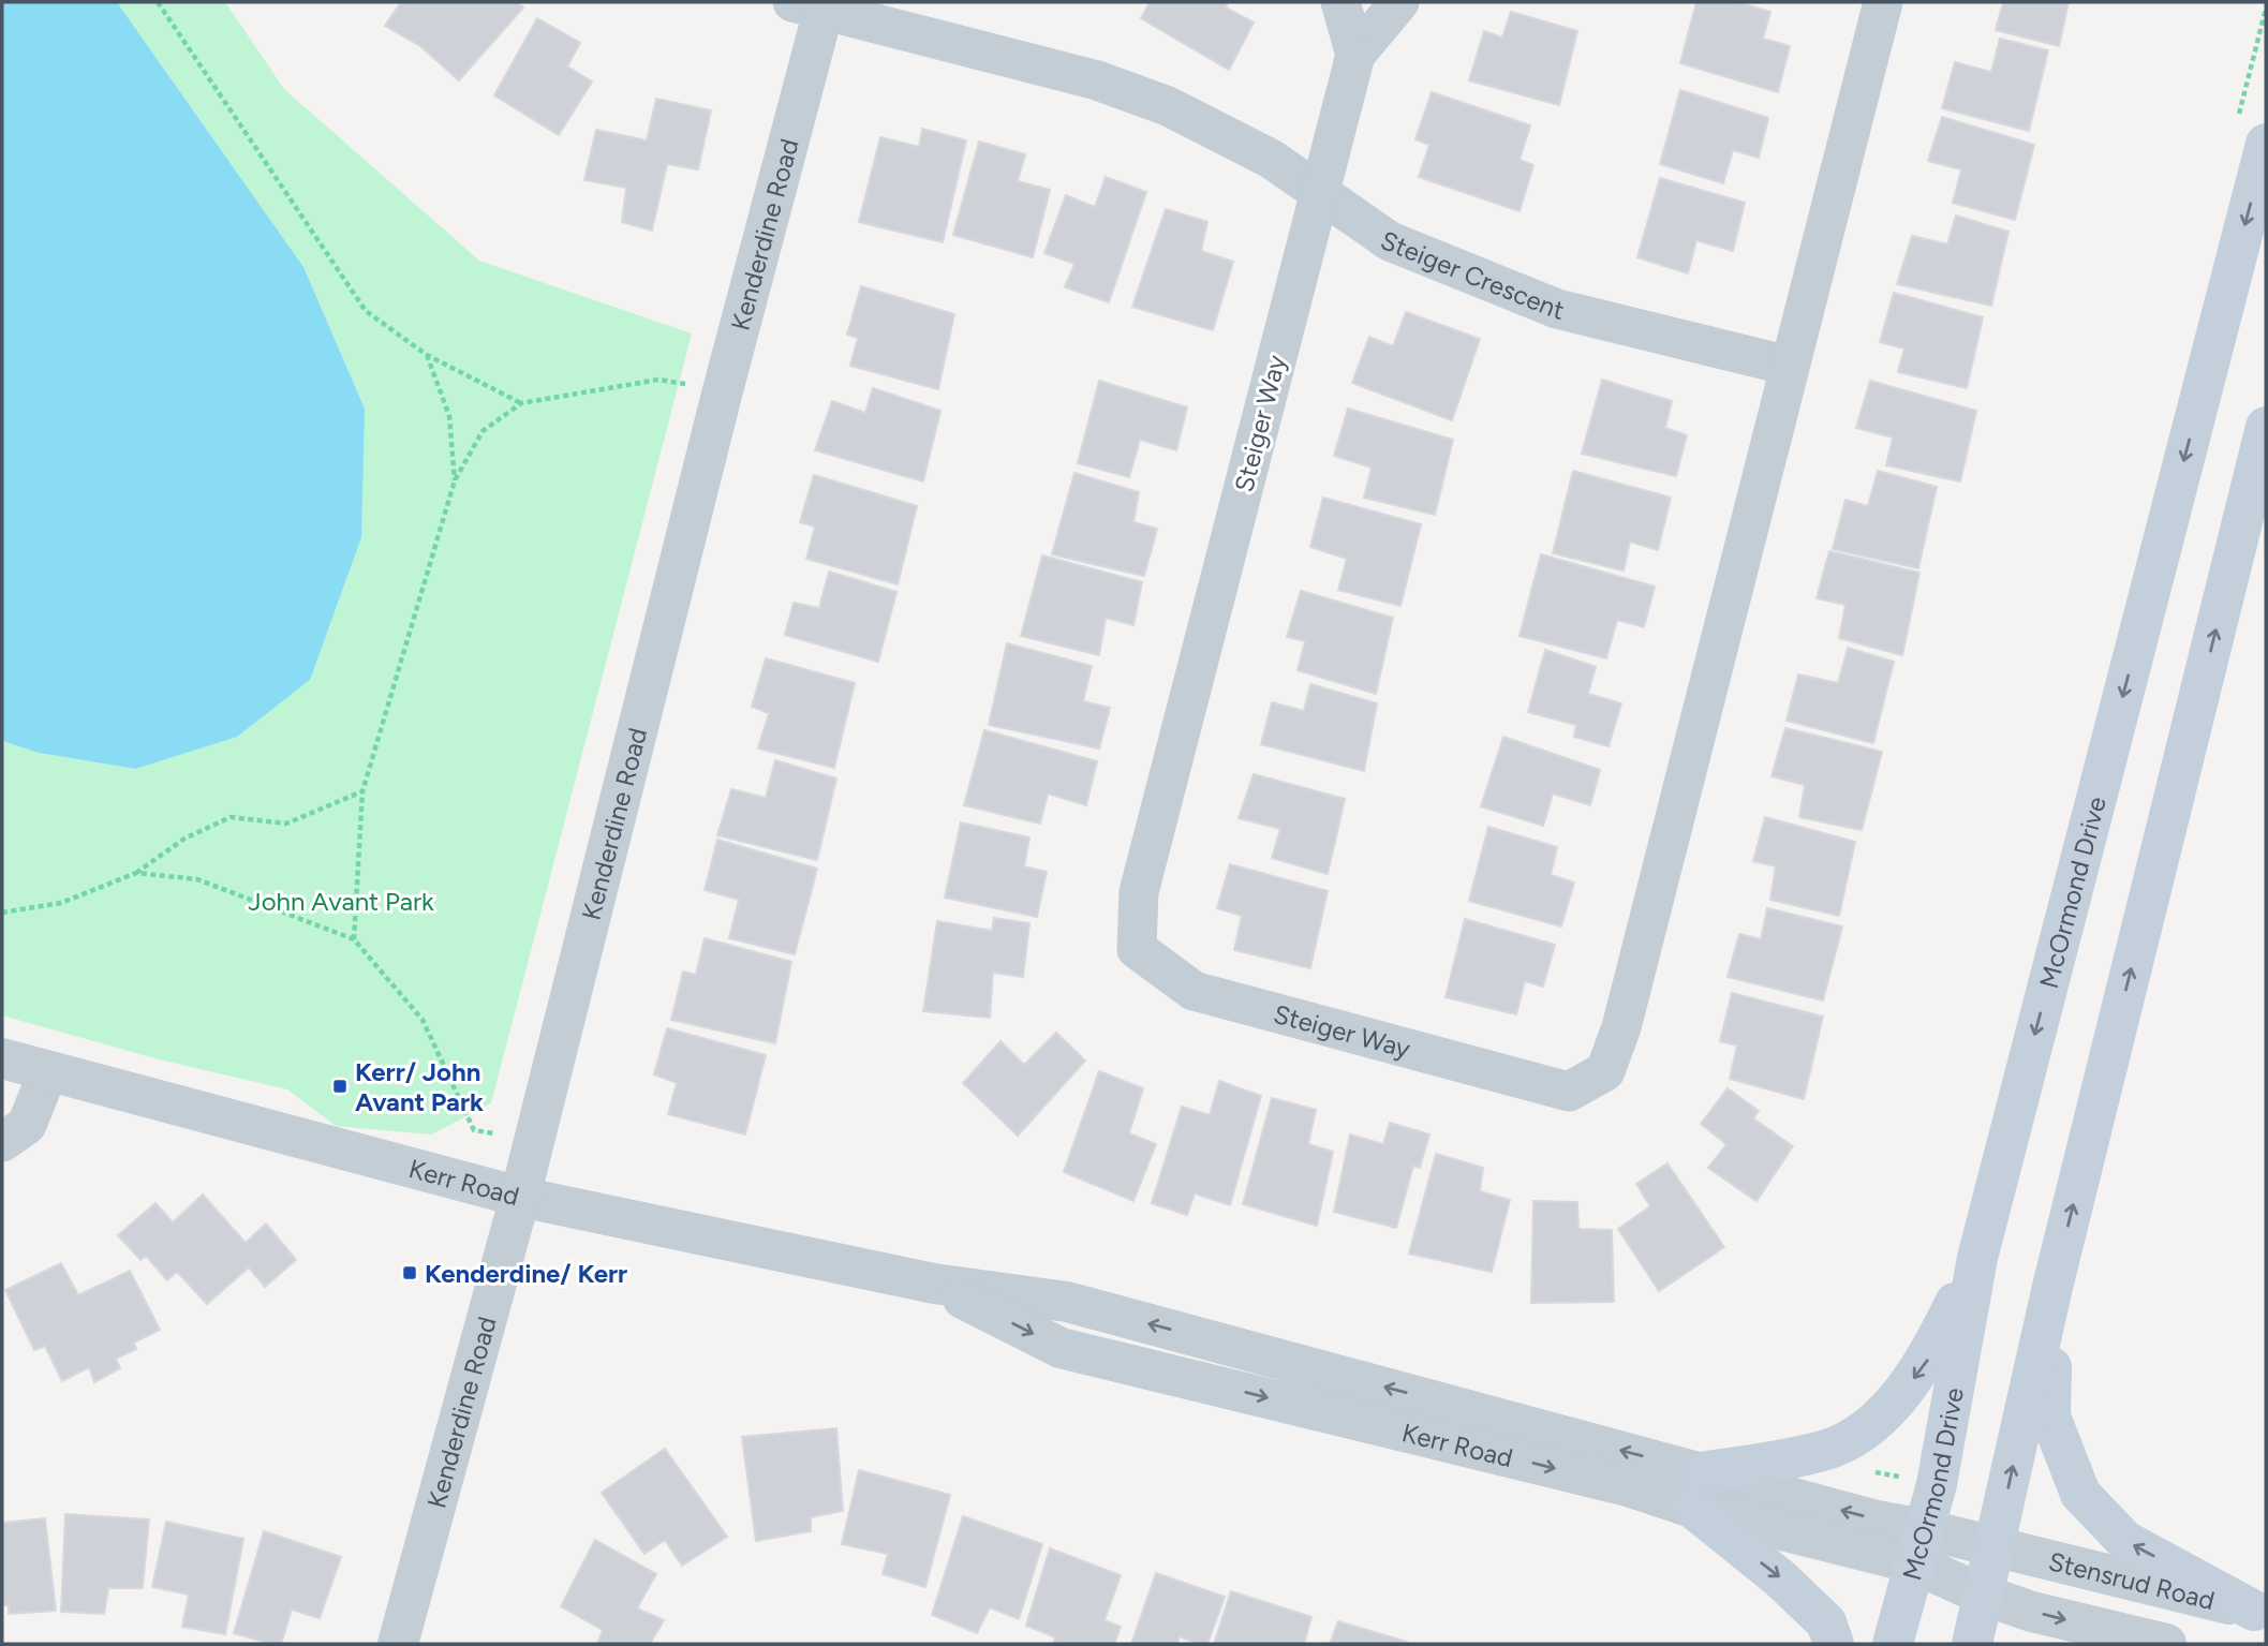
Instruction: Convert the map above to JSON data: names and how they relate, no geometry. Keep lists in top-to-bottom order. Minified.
{"streets":{"main road":["McOrmond Drive"],"street":["Kenderdine Road","Steiger Crescent","Steiger Way","Kerr Road","Stensrud Road"]},"crossings":[["Kenderdine Road","Steiger Crescent"],["Kenderdine Road","Kerr Road"],["Steiger Crescent","Steiger Way"],["McOrmond Drive","Kerr Road"],["Kerr Road","Stensrud Road"]],"parks":["John Avant Park"],"places":{"transit":["Kerr/ John Avant Park","Kenderdine/ Kerr"]}}
